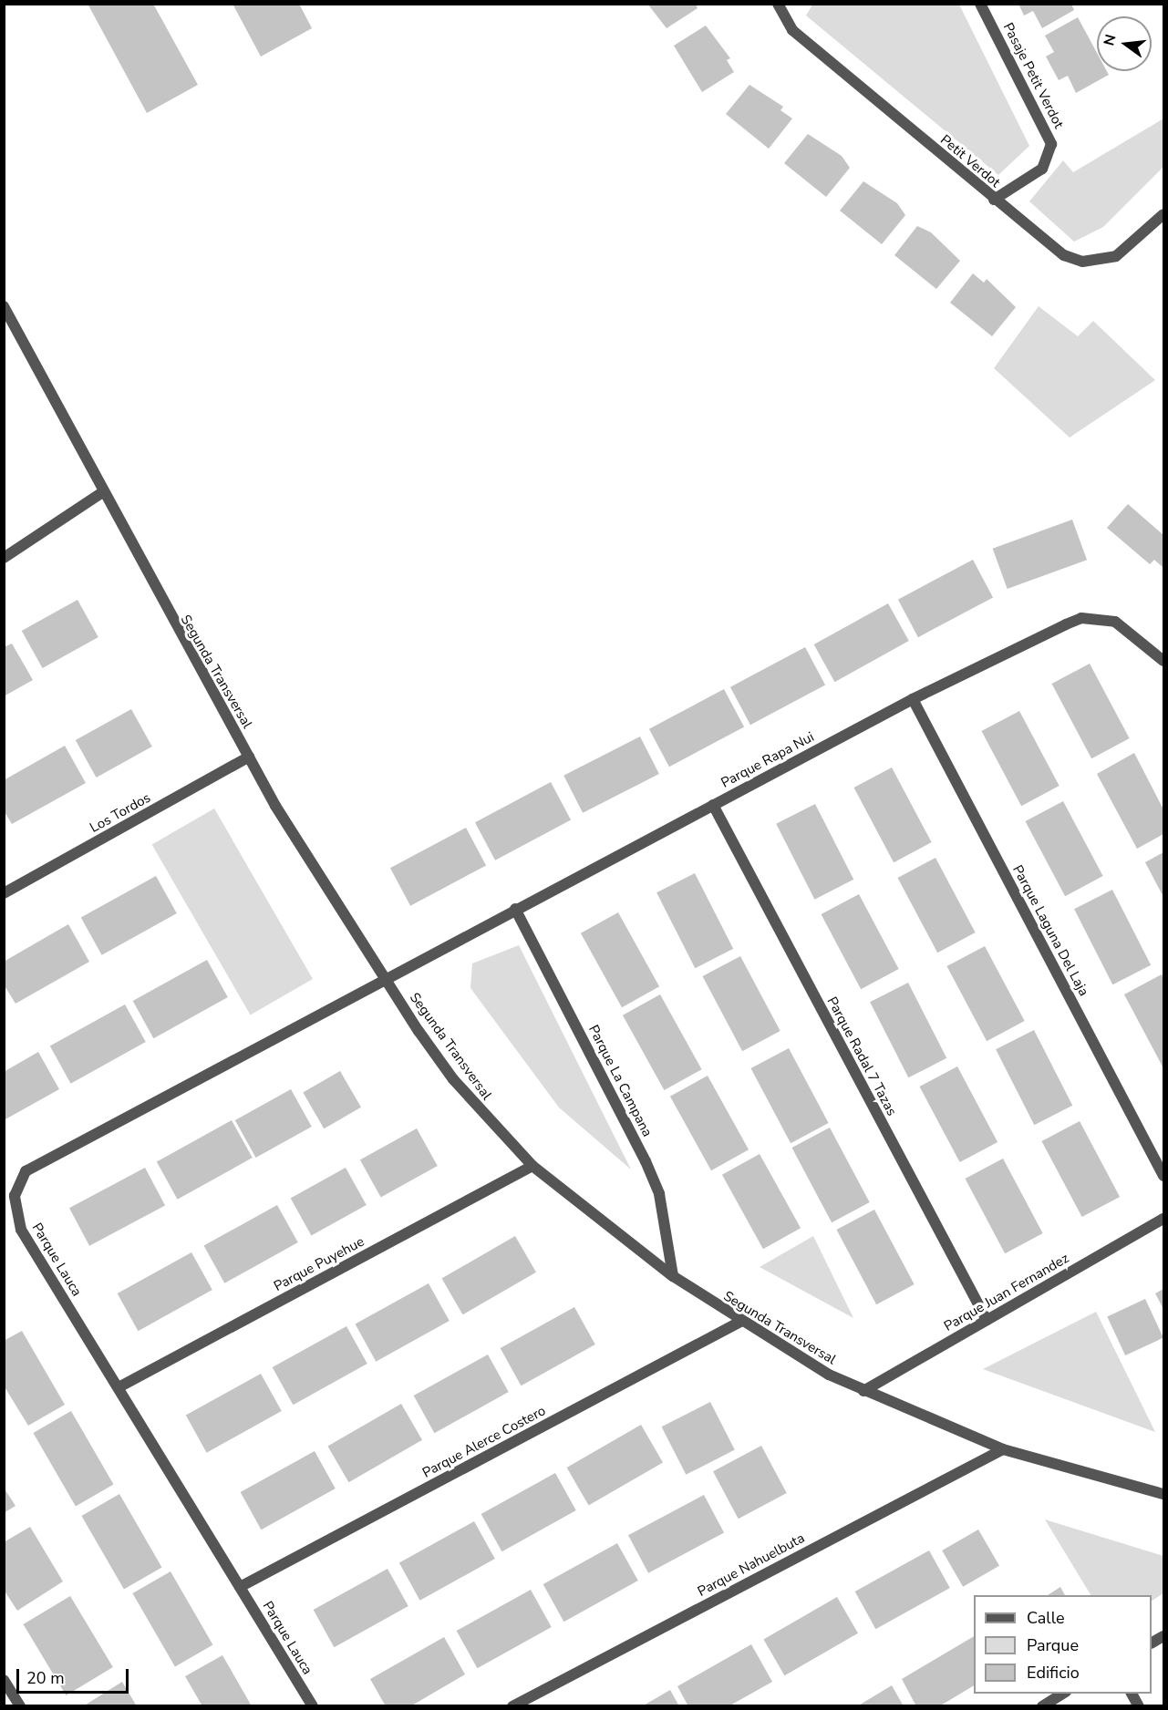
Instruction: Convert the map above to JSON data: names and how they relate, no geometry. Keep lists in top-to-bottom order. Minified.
{"streets":{"street":["Pasaje Petit Verdot","Petit Verdot","Segunda Transversal","Parque Rapa Nui","Los Tordos","Parque Laguna Del Laja","Parque Radal 7 Tazas","Parque La Campana","Parque Lauca","Parque Puyehue","Parque Juan Fernandez","Parque Alerce Costero","Parque Nahuelbuta"]},"crossings":[["Pasaje Petit Verdot","Petit Verdot"],["Segunda Transversal","Parque Rapa Nui"],["Segunda Transversal","Los Tordos"],["Segunda Transversal","Parque La Campana"],["Segunda Transversal","Parque Lauca"],["Segunda Transversal","Parque Puyehue"],["Segunda Transversal","Parque Juan Fernandez"],["Segunda Transversal","Parque Alerce Costero"],["Segunda Transversal","Parque Nahuelbuta"],["Parque Rapa Nui","Parque Laguna Del Laja"],["Parque Rapa Nui","Parque Radal 7 Tazas"],["Parque Rapa Nui","Parque La Campana"],["Parque Rapa Nui","Parque Lauca"],["Parque Radal 7 Tazas","Parque Juan Fernandez"],["Parque Lauca","Parque Puyehue"],["Parque Lauca","Parque Alerce Costero"]],"legend":["Calle","Parque","Edificio"],"scale_bar":"20 m","north":"left"}
